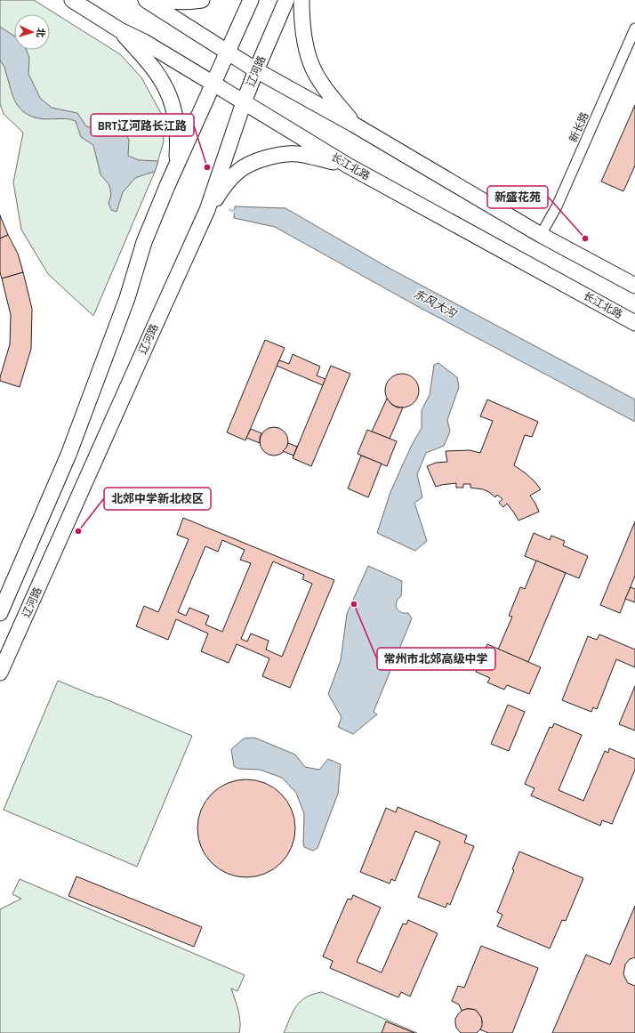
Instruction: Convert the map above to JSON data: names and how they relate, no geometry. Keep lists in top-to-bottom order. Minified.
{"streets":{"main road":["辽河路","长江北路"],"street":["新长路"]},"crossings":[["辽河路","长江北路"]],"water":["东风大沟"],"places":["BRT辽河路长江路","新盛花苑","北郊中学新北校区","常州市北郊高级中学"],"north":"right"}
